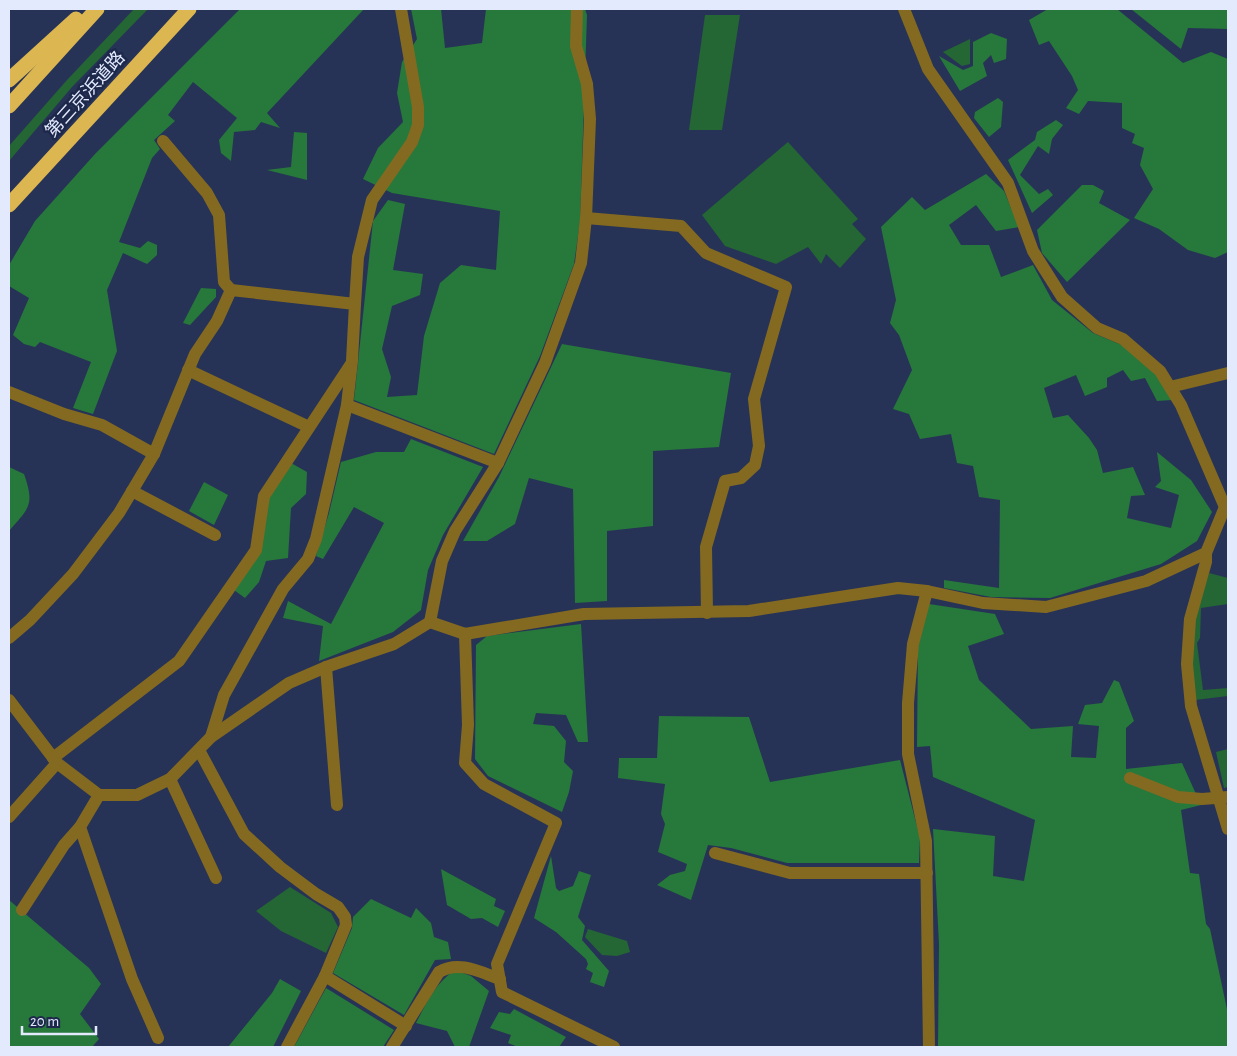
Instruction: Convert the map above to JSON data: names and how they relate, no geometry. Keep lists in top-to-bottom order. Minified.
{"streets":{"highway":["第三京浜道路"]},"scale_bar":"20 m"}
